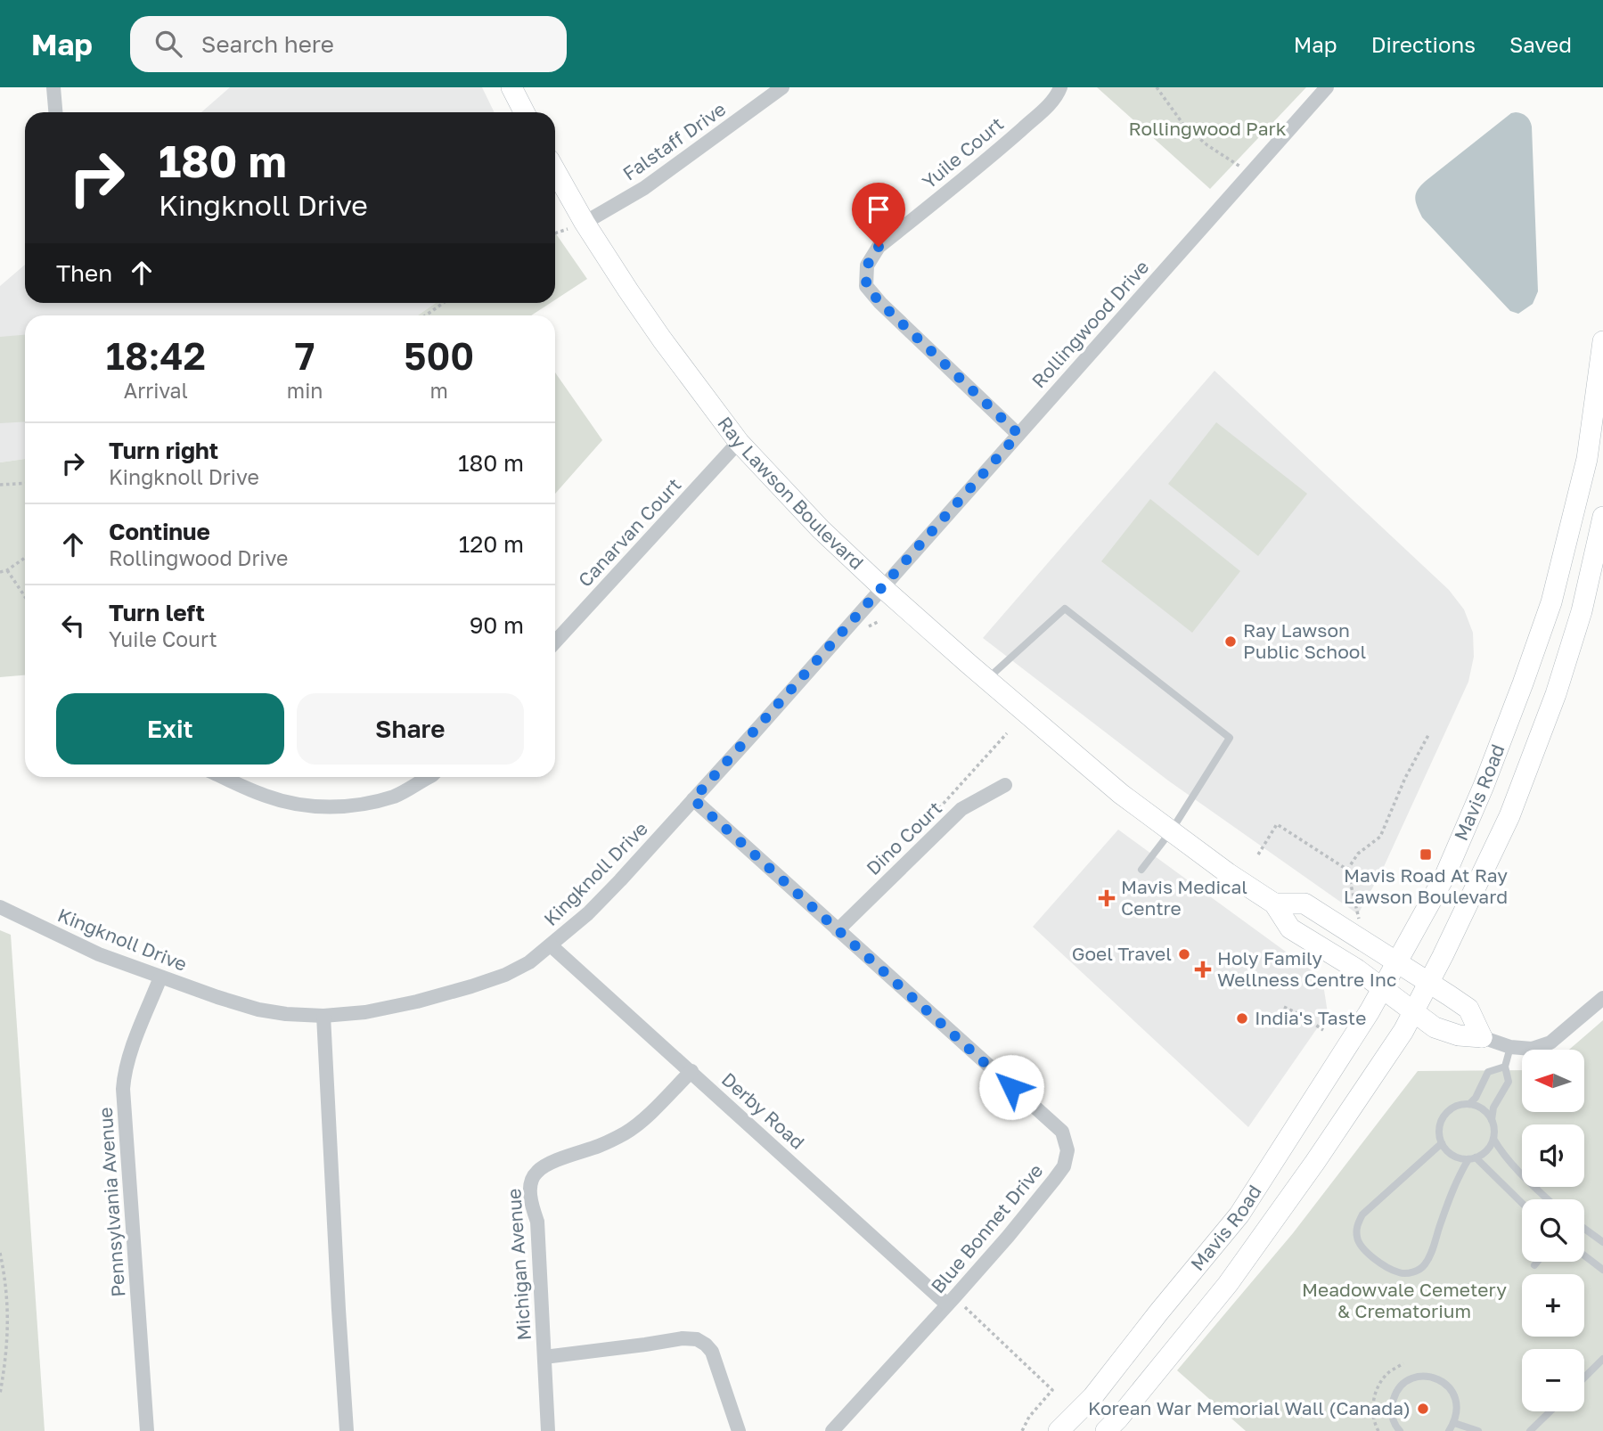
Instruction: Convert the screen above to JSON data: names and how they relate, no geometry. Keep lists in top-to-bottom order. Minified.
{"streets":{"main road":["Ray Lawson Boulevard","Mavis Road"],"street":["Falstaff Drive","Yuile Court","Rollingwood Drive","Canarvan Court","Dino Court","Kingknoll Drive","Derby Road","Pennsylvania Avenue","Blue Bonnet Drive","Michigan Avenue"]},"crossings":[["Falstaff Drive","Ray Lawson Boulevard"],["Yuile Court","Rollingwood Drive"],["Rollingwood Drive","Ray Lawson Boulevard"],["Rollingwood Drive","Kingknoll Drive"],["Ray Lawson Boulevard","Canarvan Court"],["Ray Lawson Boulevard","Mavis Road"],["Ray Lawson Boulevard","Kingknoll Drive"],["Dino Court","Blue Bonnet Drive"],["Kingknoll Drive","Derby Road"],["Kingknoll Drive","Pennsylvania Avenue"],["Kingknoll Drive","Blue Bonnet Drive"],["Derby Road","Blue Bonnet Drive"],["Derby Road","Michigan Avenue"]],"parks":["Rollingwood Park","Meadowvale Cemetery & Crematorium"],"places":{"other":["Ray Lawson Public School","Goel Travel","India's Taste","Korean War Memorial Wall (Canada)"],"transit":["Mavis Road At Ray Lawson Boulevard"],"health":["Mavis Medical Centre","Holy Family Wellness Centre Inc"]},"north":"left","page":{"header":"Map","search":"Search here","nav":["Map","Directions","Saved"],"turn":["180 m","Kingknoll Drive"],"then":"Then","eta":["18:42","Arrival","7","min","500","m"],"list":[{"name":"Turn right","note":"Kingknoll Drive","value":"180 m"},{"name":"Continue","note":"Rollingwood Drive","value":"120 m"},{"name":"Turn left","note":"Yuile Court","value":"90 m"}],"buttons":["Exit","Share"],"map_buttons":["+","−"]}}
